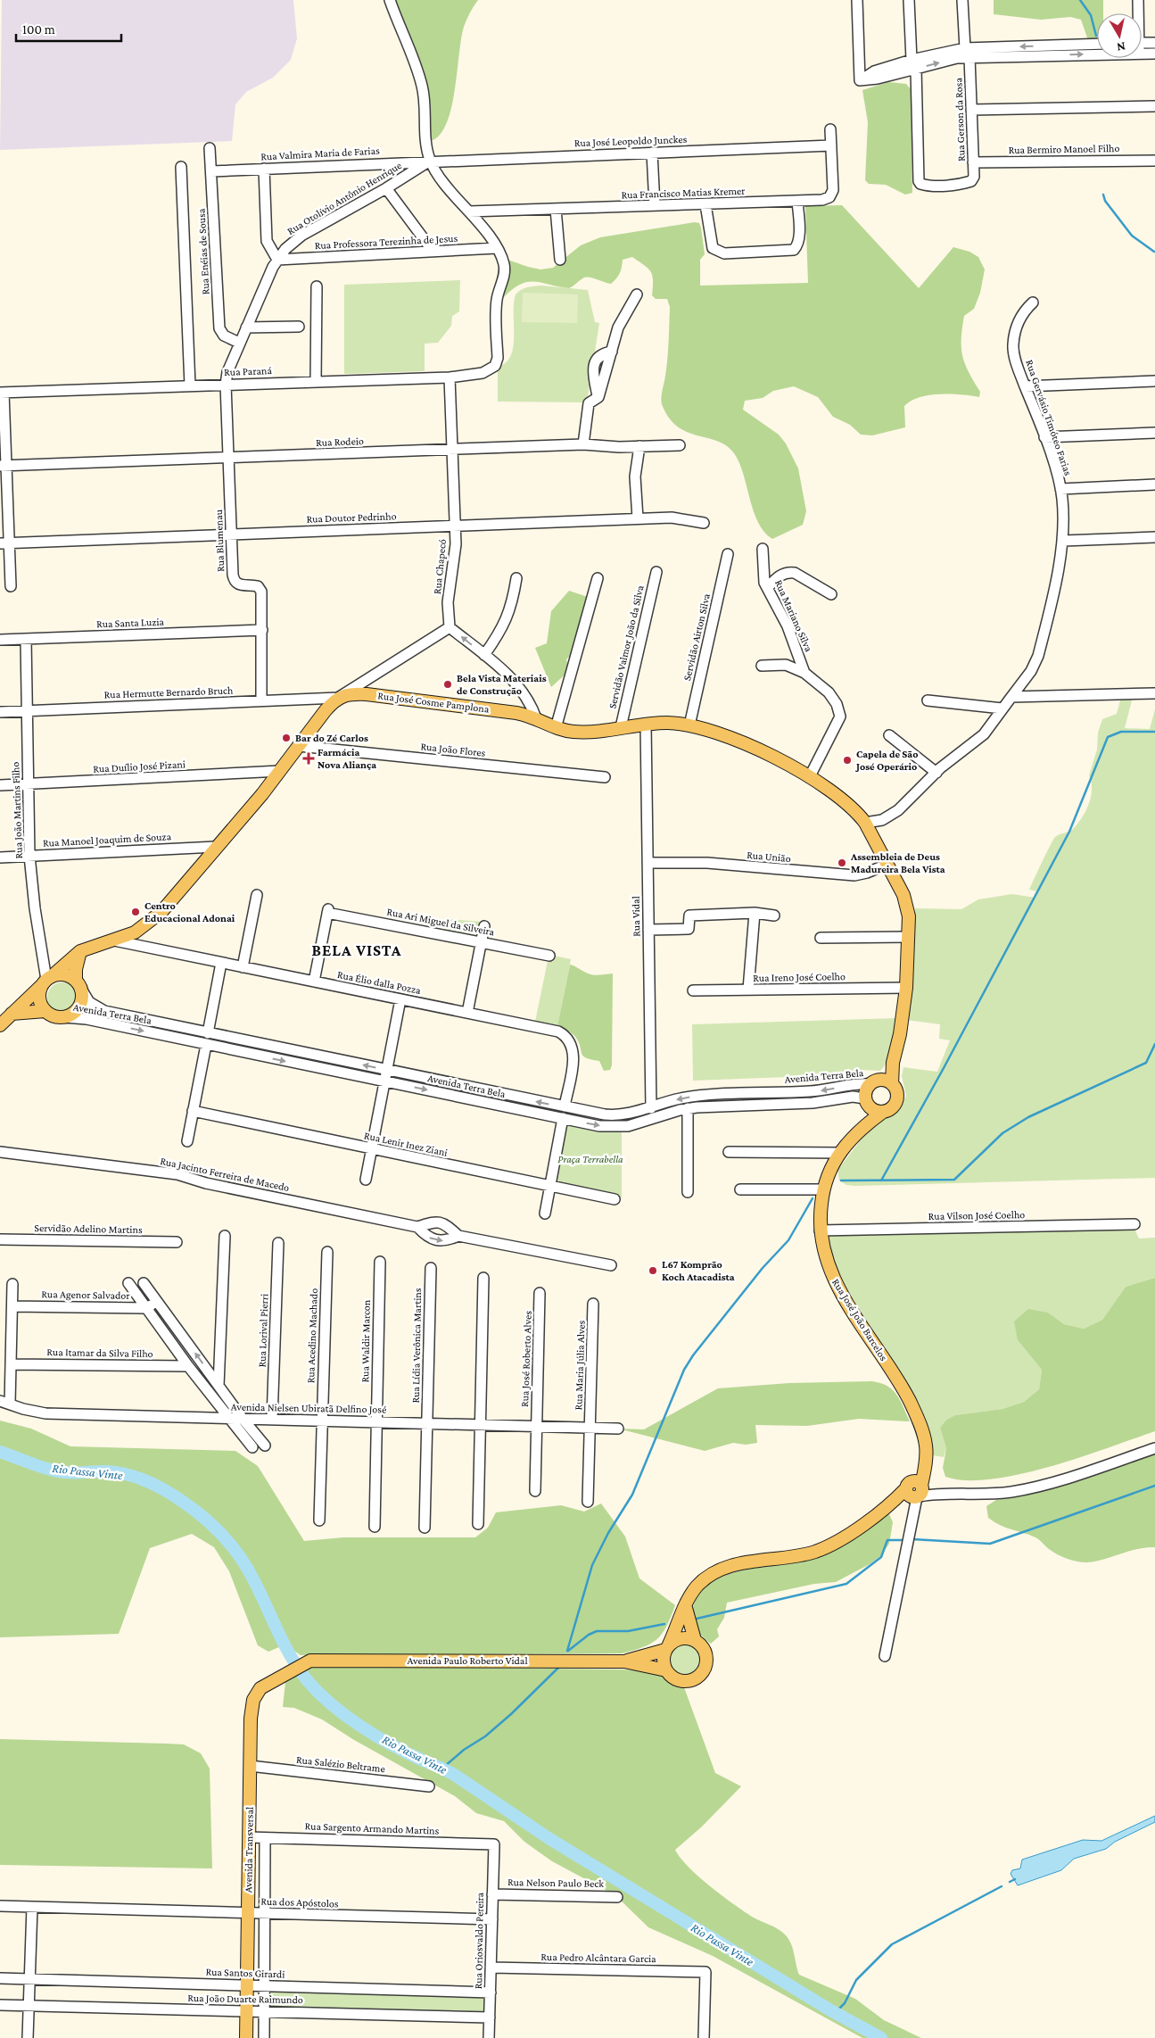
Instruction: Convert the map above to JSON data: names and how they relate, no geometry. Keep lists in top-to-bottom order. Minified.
{"streets":{"main road":["Rua José Cosme Pamplona","Rua José João Barcelos","Avenida Paulo Roberto Vidal","Avenida Transversal"],"street":["Rua Gerson da Rosa","Rua José Leopoldo Junckes","Rua Bermiro Manoel Filho","Rua Valmira Maria de Farias","Rua Francisco Matias Kremer","Rua Otolívio Antônio Henrique","Rua Professora Terezinha de Jesus","Rua Enéias de Sousa","Rua Paraná","Rua Gervásio Timóteo Farias","Rua Rodeio","Rua Doutor Pedrinho","Rua Blumenau","Rua Chapecó","Rua Mariano Silva","Rua Santa Luzia","Servidão Airton Silva","Servidão Valmor João da Silva","Rua Hermutte Bernardo Bruch","Rua João Flores","Rua Duílio José Pizani","Rua João Martins Filho","Rua Manoel Joaquim de Souza","Rua União","Rua Vidal","Rua Ari Miguel da Silveira","Rua Ireno José Coelho","Rua Élio dalla Pozza","Avenida Terra Bela","Rua Lenir Inez Ziani","Rua Jacinto Ferreira de Macedo","Rua Vilson José Coelho","Servidão Adelino Martins","Rua Agenor Salvador","Rua Lorival Pierri","Rua Acedino Machado","Rua Waldir Marcon","Rua Lídia Verônica Martins","Rua Itamar da Silva Filho","Rua José Roberto Alves","Rua Maria Júlia Alves","Avenida Nielsen Ubiratã Delfino José","Rua Salézio Beltrame","Rua Sargento Armando Martins","Rua Nelson Paulo Beck","Rua dos Apóstolos","Rua Oriosvaldo Pereira","Rua Pedro Alcântara Garcia","Rua Santos Girardi","Rua João Duarte Raimundo"]},"crossings":[["Rua Gerson da Rosa","Rua Bermiro Manoel Filho"],["Rua José Leopoldo Junckes","Rua Valmira Maria de Farias"],["Rua José Leopoldo Junckes","Rua Francisco Matias Kremer"],["Rua José Leopoldo Junckes","Rua Otolívio Antônio Henrique"],["Rua Valmira Maria de Farias","Rua Otolívio Antônio Henrique"],["Rua Valmira Maria de Farias","Rua Enéias de Sousa"],["Rua Otolívio Antônio Henrique","Rua Professora Terezinha de Jesus"],["Rua Otolívio Antônio Henrique","Rua Enéias de Sousa"],["Rua Otolívio Antônio Henrique","Rua Paraná"],["Rua Otolívio Antônio Henrique","Rua Blumenau"],["Rua Professora Terezinha de Jesus","Rua Paraná"],["Rua Paraná","Rua Blumenau"],["Rua Paraná","Rua Chapecó"],["Rua Gervásio Timóteo Farias","Rua José Cosme Pamplona"],["Rua Rodeio","Rua Blumenau"],["Rua Rodeio","Rua Chapecó"],["Rua Doutor Pedrinho","Rua Blumenau"],["Rua Doutor Pedrinho","Rua Chapecó"],["Rua Blumenau","Rua Santa Luzia"],["Rua Blumenau","Rua Hermutte Bernardo Bruch"],["Rua Santa Luzia","Rua João Martins Filho"],["Servidão Airton Silva","Rua José Cosme Pamplona"],["Servidão Valmor João da Silva","Rua José Cosme Pamplona"],["Rua Hermutte Bernardo Bruch","Rua José Cosme Pamplona"],["Rua Hermutte Bernardo Bruch","Rua João Martins Filho"],["Rua José Cosme Pamplona","Rua Vidal"],["Rua Duílio José Pizani","Rua João Martins Filho"],["Rua João Martins Filho","Rua Manoel Joaquim de Souza"],["Rua João Martins Filho","Avenida Terra Bela"],["Rua União","Rua Vidal"],["Rua Vidal","Avenida Terra Bela"],["Rua Ari Miguel da Silveira","Rua Élio dalla Pozza"],["Rua Élio dalla Pozza","Avenida Terra Bela"],["Avenida Terra Bela","Rua José João Barcelos"],["Rua Vilson José Coelho","Rua José João Barcelos"],["Rua Lorival Pierri","Avenida Nielsen Ubiratã Delfino José"],["Rua Acedino Machado","Avenida Nielsen Ubiratã Delfino José"],["Rua Waldir Marcon","Avenida Nielsen Ubiratã Delfino José"],["Rua Lídia Verônica Martins","Avenida Nielsen Ubiratã Delfino José"],["Rua José Roberto Alves","Avenida Nielsen Ubiratã Delfino José"],["Rua Maria Júlia Alves","Avenida Nielsen Ubiratã Delfino José"],["Avenida Paulo Roberto Vidal","Avenida Transversal"],["Rua Salézio Beltrame","Avenida Transversal"],["Rua Sargento Armando Martins","Avenida Transversal"],["Rua Sargento Armando Martins","Rua Oriosvaldo Pereira"],["Avenida Transversal","Rua dos Apóstolos"],["Avenida Transversal","Rua Santos Girardi"],["Avenida Transversal","Rua João Duarte Raimundo"],["Rua Nelson Paulo Beck","Rua Oriosvaldo Pereira"],["Rua dos Apóstolos","Rua Oriosvaldo Pereira"],["Rua Oriosvaldo Pereira","Rua Pedro Alcântara Garcia"],["Rua Oriosvaldo Pereira","Rua Santos Girardi"],["Rua Oriosvaldo Pereira","Rua João Duarte Raimundo"]],"districts":["BELA VISTA"],"water":["Rio Passa Vinte"],"parks":["Praça Terrabella"],"places":{"other":["Bela Vista Materiais de Construção","Bar do Zé Carlos","Capela de São José Operário","Assembleia de Deus Madureira Bela Vista","Centro Educacional Adonai","L67 Komprão Koch Atacadista"],"health":["Farmácia Nova Aliança"]},"scale_bar":"100 m","north":"bottom"}
